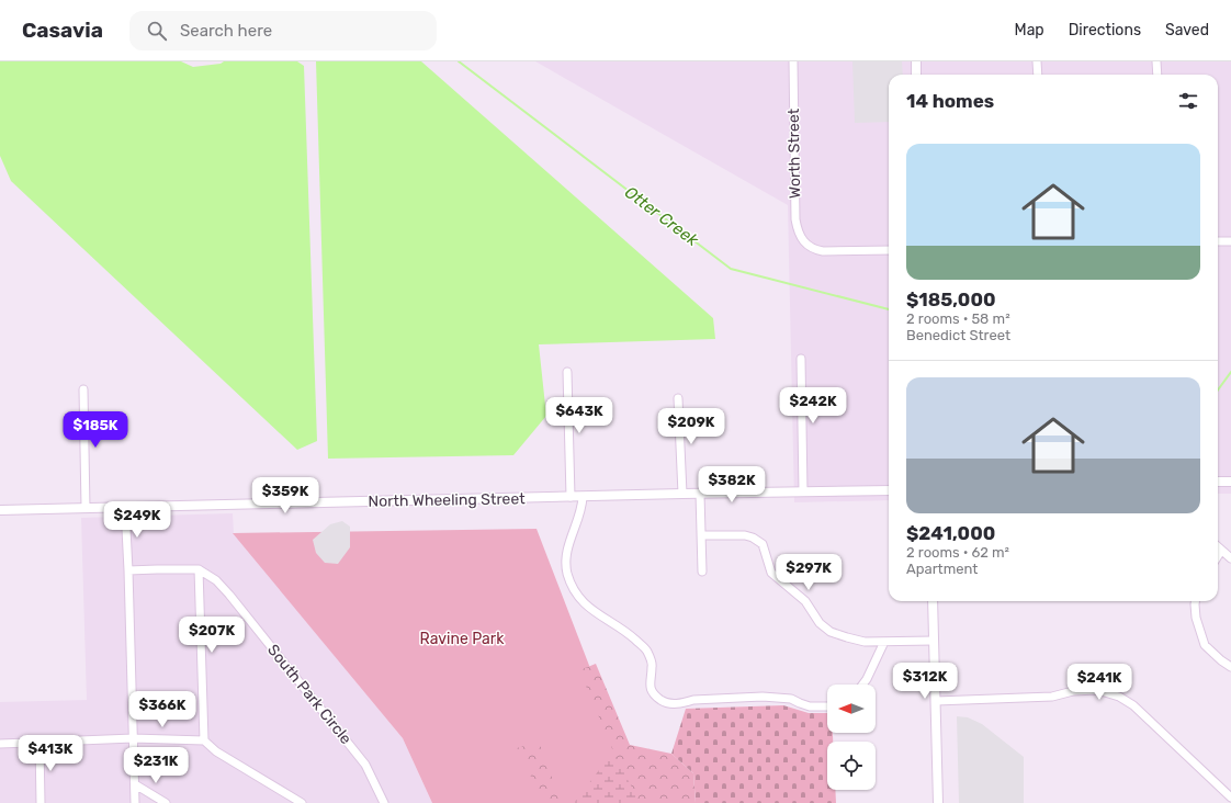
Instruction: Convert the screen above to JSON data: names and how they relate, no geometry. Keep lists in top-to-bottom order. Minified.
{"streets":{"street":["Worth Street","North Wheeling Street","South Park Circle"]},"water":["Otter Creek"],"parks":["Ravine Park"],"north":"left","page":{"header":"Casavia","search":"Search here","nav":["Map","Directions","Saved"],"heading":"14 homes","list":[{"name":"$185,000","note":"2 rooms · 58 m² · Benedict Street"},{"name":"$241,000","note":"2 rooms · 62 m² · Apartment"}],"price":["$242K","$643K","$209K","$185K","$382K","$359K","$249K","$297K","$207K","$312K","$241K","$366K","$413K","$231K"]}}
